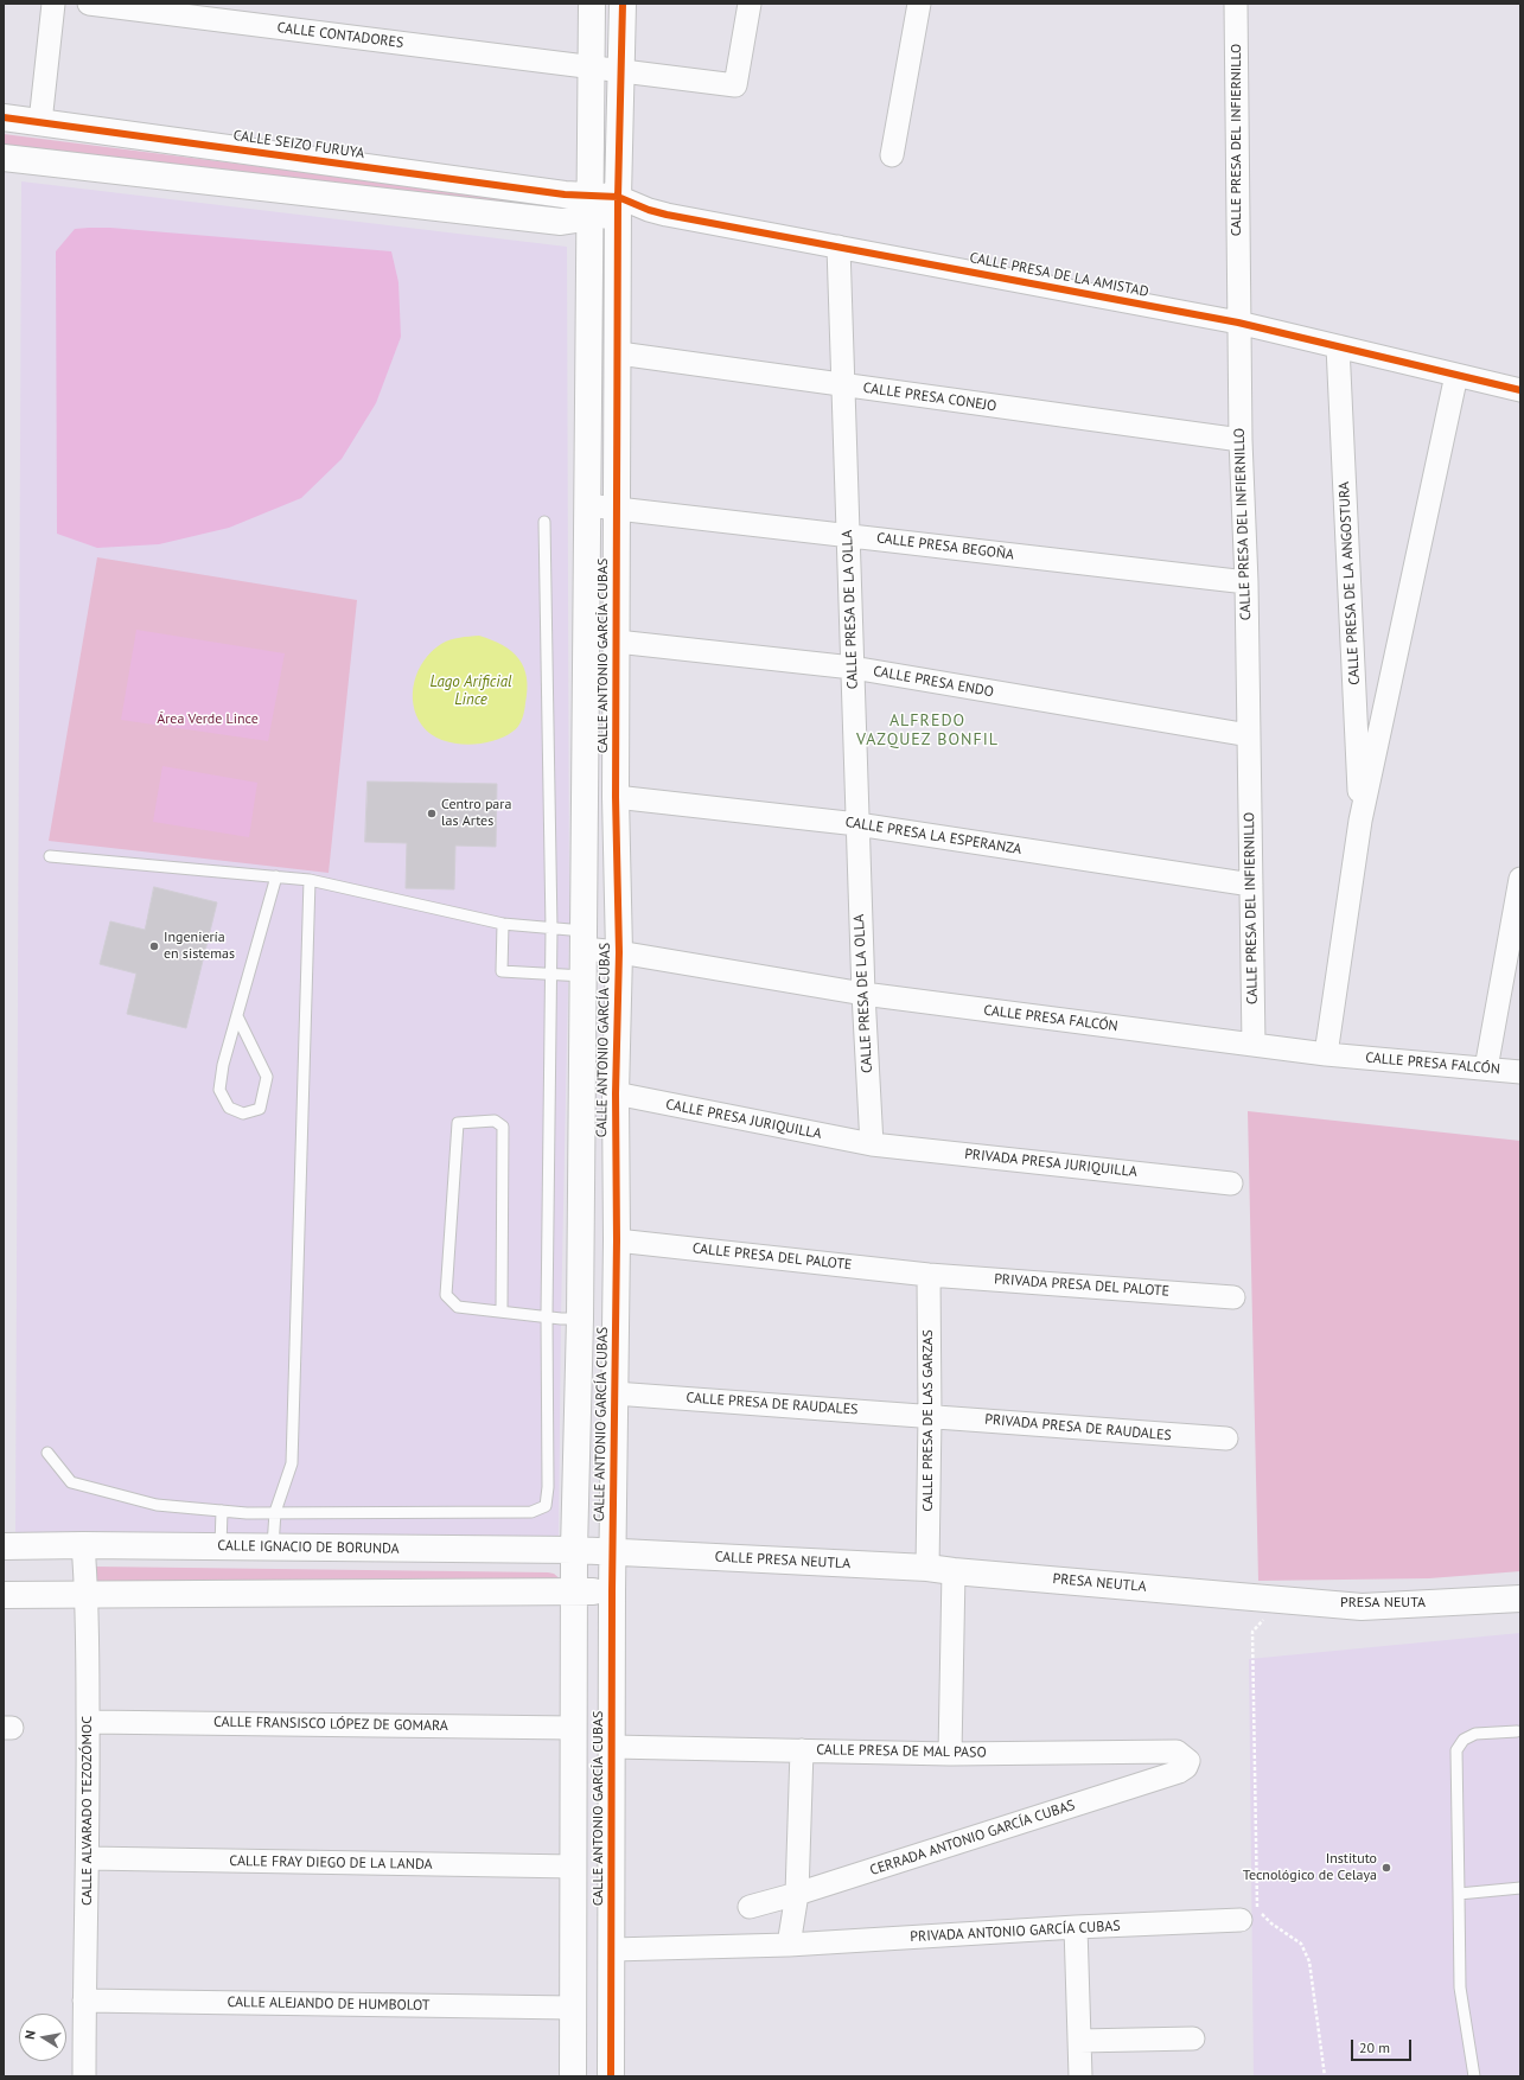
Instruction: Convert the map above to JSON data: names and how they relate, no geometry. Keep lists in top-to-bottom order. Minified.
{"streets":{"street":["CALLE CONTADORES","CALLE PRESA DEL INFIERNILLO","CALLE SEIZO FURUYA","CALLE PRESA DE LA AMISTAD","CALLE PRESA CONEJO","CALLE PRESA BEGOÑA","CALLE PRESA DE LA ANGOSTURA","CALLE PRESA DE LA OLLA","CALLE ANTONIO GARCÍA CUBAS","CALLE PRESA ENDO","CALLE PRESA LA ESPERANZA","CALLE PRESA FALCÓN","CALLE PRESA JURIQUILLA","PRIVADA PRESA JURIQUILLA","CALLE PRESA DEL PALOTE","PRIVADA PRESA DEL PALOTE","CALLE PRESA DE RAUDALES","CALLE PRESA DE LAS GARZAS","PRIVADA PRESA DE RAUDALES","CALLE IGNACIO DE BORUNDA","CALLE PRESA NEUTLA","PRESA NEUTLA","PRESA NEUTA","CALLE FRANSISCO LÓPEZ DE GOMARA","CALLE PRESA DE MAL PASO","CALLE ALVARADO TEZOZÓMOC","CERRADA ANTONIO GARCÍA CUBAS","CALLE FRAY DIEGO DE LA LANDA","PRIVADA ANTONIO GARCÍA CUBAS","CALLE ALEJANDO DE HUMBOLOT"]},"crossings":[["CALLE CONTADORES","CALLE ANTONIO GARCÍA CUBAS"],["CALLE PRESA DEL INFIERNILLO","CALLE PRESA DE LA AMISTAD"],["CALLE PRESA DEL INFIERNILLO","CALLE PRESA CONEJO"],["CALLE PRESA DEL INFIERNILLO","CALLE PRESA BEGOÑA"],["CALLE PRESA DEL INFIERNILLO","CALLE PRESA ENDO"],["CALLE PRESA DEL INFIERNILLO","CALLE PRESA LA ESPERANZA"],["CALLE PRESA DEL INFIERNILLO","CALLE PRESA FALCÓN"],["CALLE SEIZO FURUYA","CALLE PRESA DE LA AMISTAD"],["CALLE SEIZO FURUYA","CALLE ANTONIO GARCÍA CUBAS"],["CALLE PRESA DE LA AMISTAD","CALLE PRESA DE LA ANGOSTURA"],["CALLE PRESA DE LA AMISTAD","CALLE PRESA DE LA OLLA"],["CALLE PRESA DE LA AMISTAD","CALLE ANTONIO GARCÍA CUBAS"],["CALLE PRESA CONEJO","CALLE PRESA DE LA OLLA"],["CALLE PRESA CONEJO","CALLE ANTONIO GARCÍA CUBAS"],["CALLE PRESA BEGOÑA","CALLE PRESA DE LA OLLA"],["CALLE PRESA BEGOÑA","CALLE ANTONIO GARCÍA CUBAS"],["CALLE PRESA DE LA ANGOSTURA","CALLE PRESA FALCÓN"],["CALLE PRESA DE LA OLLA","CALLE PRESA ENDO"],["CALLE PRESA DE LA OLLA","CALLE PRESA LA ESPERANZA"],["CALLE PRESA DE LA OLLA","CALLE PRESA FALCÓN"],["CALLE PRESA DE LA OLLA","CALLE PRESA JURIQUILLA"],["CALLE PRESA DE LA OLLA","PRIVADA PRESA JURIQUILLA"],["CALLE ANTONIO GARCÍA CUBAS","CALLE PRESA ENDO"],["CALLE ANTONIO GARCÍA CUBAS","CALLE PRESA LA ESPERANZA"],["CALLE ANTONIO GARCÍA CUBAS","CALLE PRESA FALCÓN"],["CALLE ANTONIO GARCÍA CUBAS","CALLE PRESA JURIQUILLA"],["CALLE ANTONIO GARCÍA CUBAS","CALLE PRESA DEL PALOTE"],["CALLE ANTONIO GARCÍA CUBAS","CALLE PRESA DE RAUDALES"],["CALLE ANTONIO GARCÍA CUBAS","CALLE IGNACIO DE BORUNDA"],["CALLE ANTONIO GARCÍA CUBAS","CALLE PRESA NEUTLA"],["CALLE ANTONIO GARCÍA CUBAS","CALLE FRANSISCO LÓPEZ DE GOMARA"],["CALLE ANTONIO GARCÍA CUBAS","CALLE PRESA DE MAL PASO"],["CALLE ANTONIO GARCÍA CUBAS","CALLE FRAY DIEGO DE LA LANDA"],["CALLE ANTONIO GARCÍA CUBAS","CALLE ALEJANDO DE HUMBOLOT"],["CALLE PRESA JURIQUILLA","PRIVADA PRESA JURIQUILLA"],["CALLE PRESA DEL PALOTE","PRIVADA PRESA DEL PALOTE"],["CALLE PRESA DEL PALOTE","CALLE PRESA DE LAS GARZAS"],["PRIVADA PRESA DEL PALOTE","CALLE PRESA DE LAS GARZAS"],["CALLE PRESA DE RAUDALES","CALLE PRESA DE LAS GARZAS"],["CALLE PRESA DE RAUDALES","PRIVADA PRESA DE RAUDALES"],["CALLE PRESA DE LAS GARZAS","PRIVADA PRESA DE RAUDALES"],["CALLE PRESA DE LAS GARZAS","CALLE PRESA NEUTLA"],["CALLE IGNACIO DE BORUNDA","CALLE PRESA NEUTLA"],["CALLE IGNACIO DE BORUNDA","CALLE ALVARADO TEZOZÓMOC"],["CALLE PRESA NEUTLA","PRESA NEUTLA"],["PRESA NEUTLA","PRESA NEUTA"],["CALLE FRANSISCO LÓPEZ DE GOMARA","CALLE ALVARADO TEZOZÓMOC"],["CALLE PRESA DE MAL PASO","CERRADA ANTONIO GARCÍA CUBAS"],["CALLE ALVARADO TEZOZÓMOC","CALLE FRAY DIEGO DE LA LANDA"],["CALLE ALVARADO TEZOZÓMOC","CALLE ALEJANDO DE HUMBOLOT"]],"districts":["ALFREDO VAZQUEZ BONFIL"],"water":["Lago Arificial Lince"],"parks":["Área Verde Lince"],"places":["Centro para las Artes","Ingeniería en sistemas","Instituto Tecnológico de Celaya"],"scale_bar":"20 m","north":"left"}
